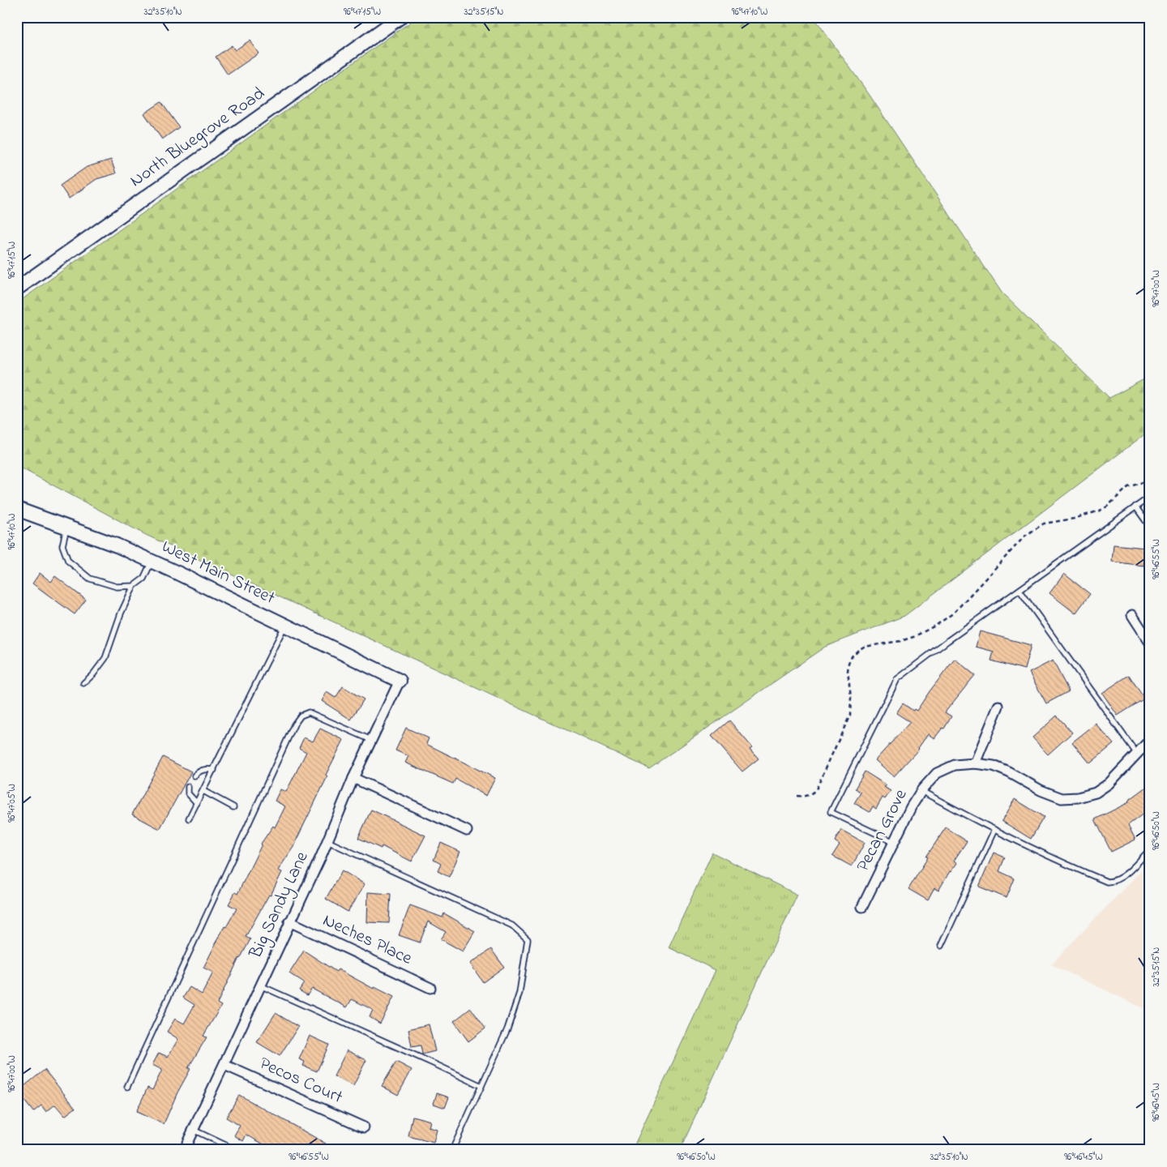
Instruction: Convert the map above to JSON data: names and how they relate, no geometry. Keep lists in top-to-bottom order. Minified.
{"streets":{"street":["North Bluegrove Road","West Main Street","Pecan Grove","Big Sandy Lane","Neches Place","Pecos Court"]},"crossings":[["West Main Street","Big Sandy Lane"],["Big Sandy Lane","Neches Place"],["Big Sandy Lane","Pecos Court"]],"coordinates":["32°35'10\"N","96°47'15\"W","32°35'15\"N","96°47'10\"W","96°47'00\"W","96°46'55\"W","96°47'05\"W","96°46'50\"W","96°46'45\"W"]}
